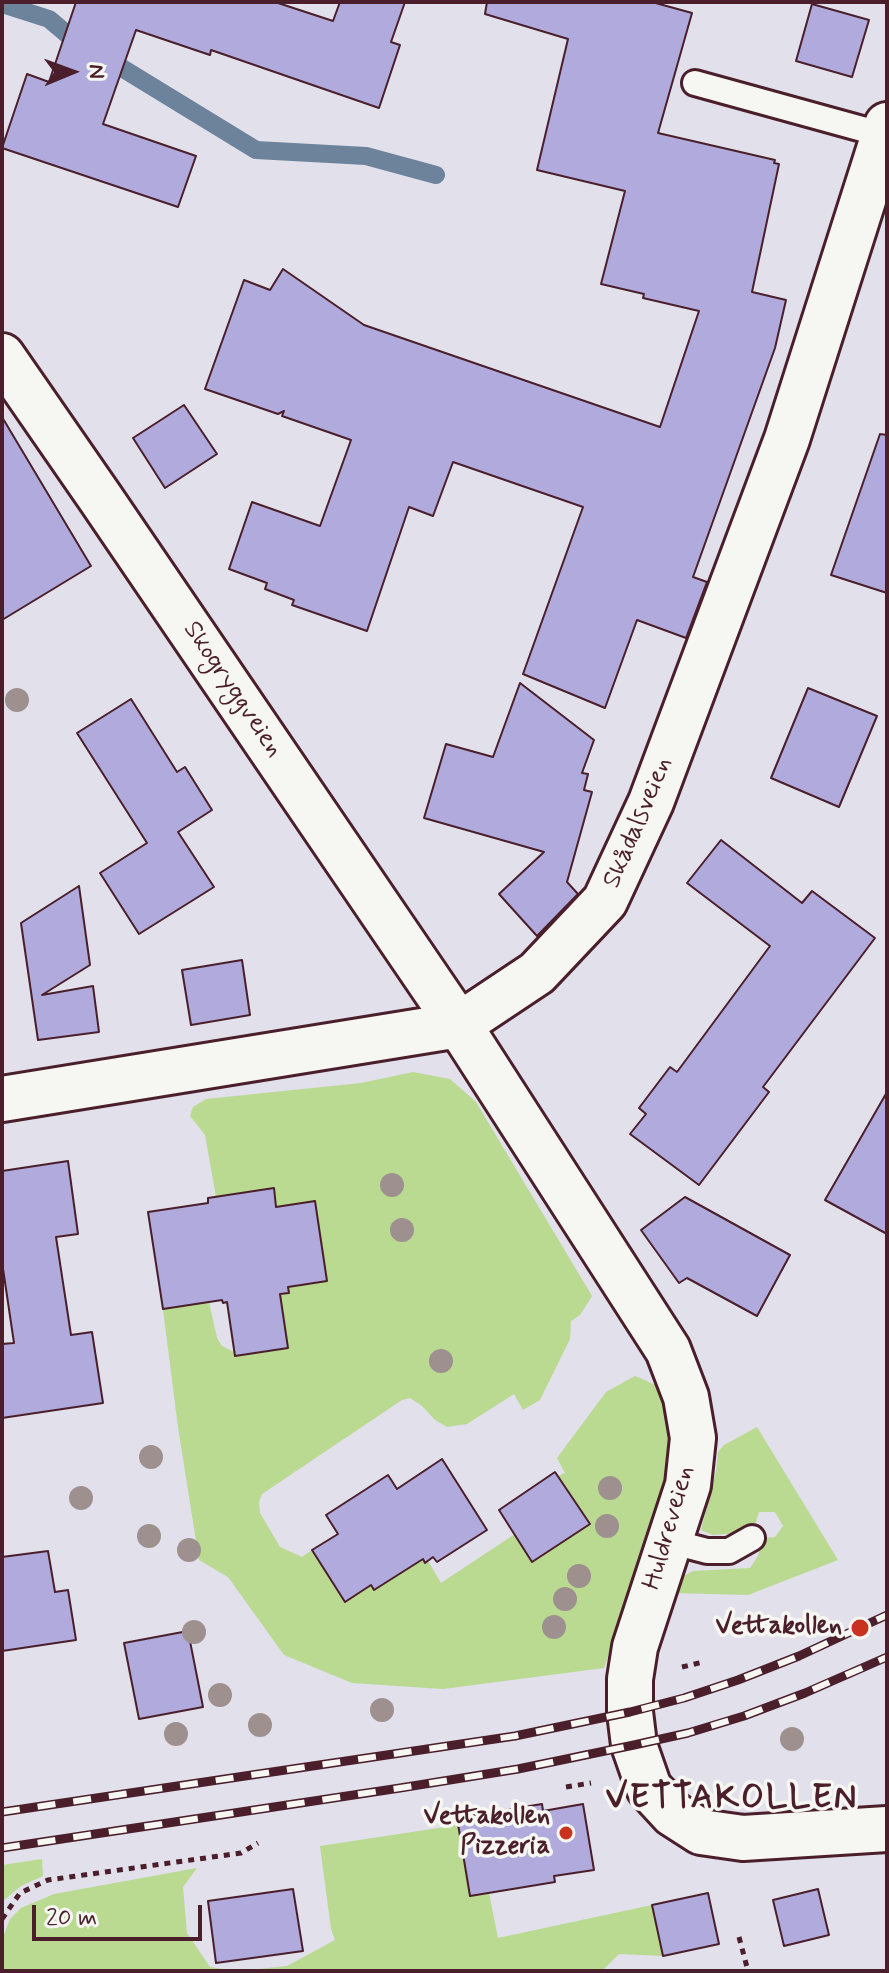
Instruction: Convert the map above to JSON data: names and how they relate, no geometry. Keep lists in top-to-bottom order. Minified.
{"streets":{"street":["Skogryggveien","Skådalsveien","Huldreveien"]},"crossings":[["Skogryggveien","Skådalsveien"],["Skogryggveien","Huldreveien"],["Skådalsveien","Huldreveien"]],"districts":["VETTAKOLLEN"],"places":["Vettakollen","Vettakollen Pizzeria"],"scale_bar":"20 m","north":"right"}
